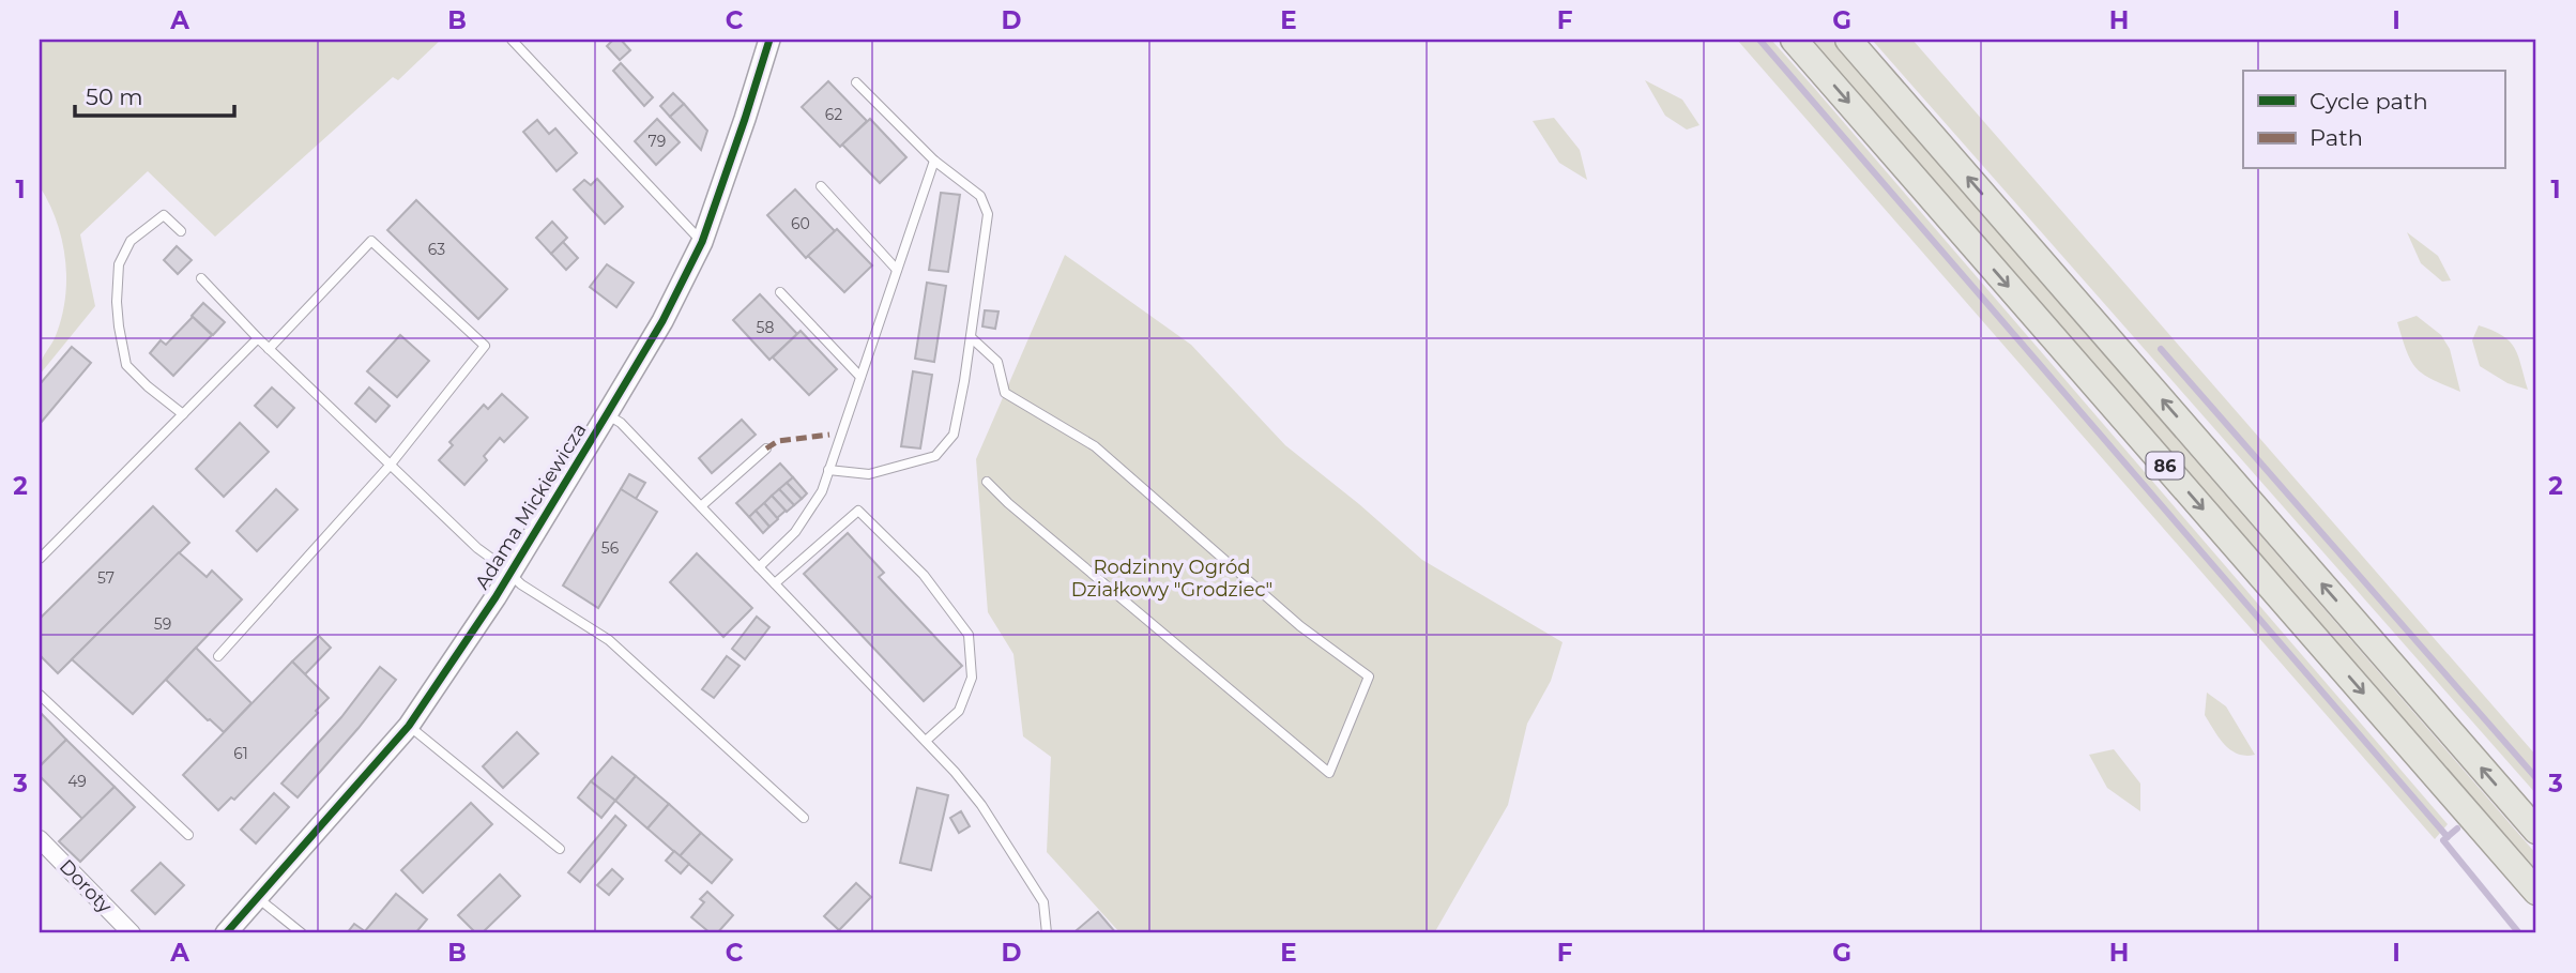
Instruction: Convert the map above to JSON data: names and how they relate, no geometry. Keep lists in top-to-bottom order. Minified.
{"streets":{"main road":["86"],"street":["Adama Mickiewicza","Doroty"]},"parks":["Rodzinny Ogród Działkowy \"Grodziec\""],"house_numbers":["62","79","60","63","58","56","57","59","61","49"],"legend":["Cycle path","Path"],"scale_bar":"50 m","grid":{"columns":["A","B","C","D","E","F","G","H","I"],"rows":["1","2","3"]}}
